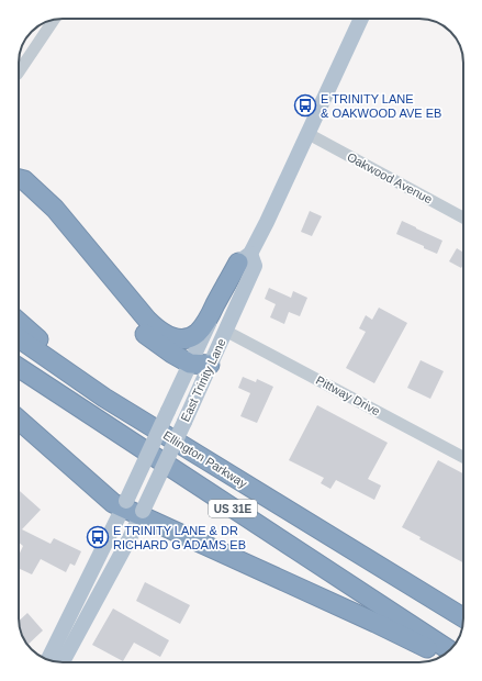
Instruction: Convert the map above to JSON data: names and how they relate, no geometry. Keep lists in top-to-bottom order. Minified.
{"streets":{"highway":["Ellington Parkway","US 31E"],"main road":["East Trinity Lane"],"street":["Oakwood Avenue","Pittway Drive"]},"crossings":[["Oakwood Avenue","East Trinity Lane"],["East Trinity Lane","Pittway Drive"]],"places":{"bus stop":["E TRINITY LANE & OAKWOOD AVE EB","E TRINITY LANE & DR RICHARD G ADAMS EB"]}}
